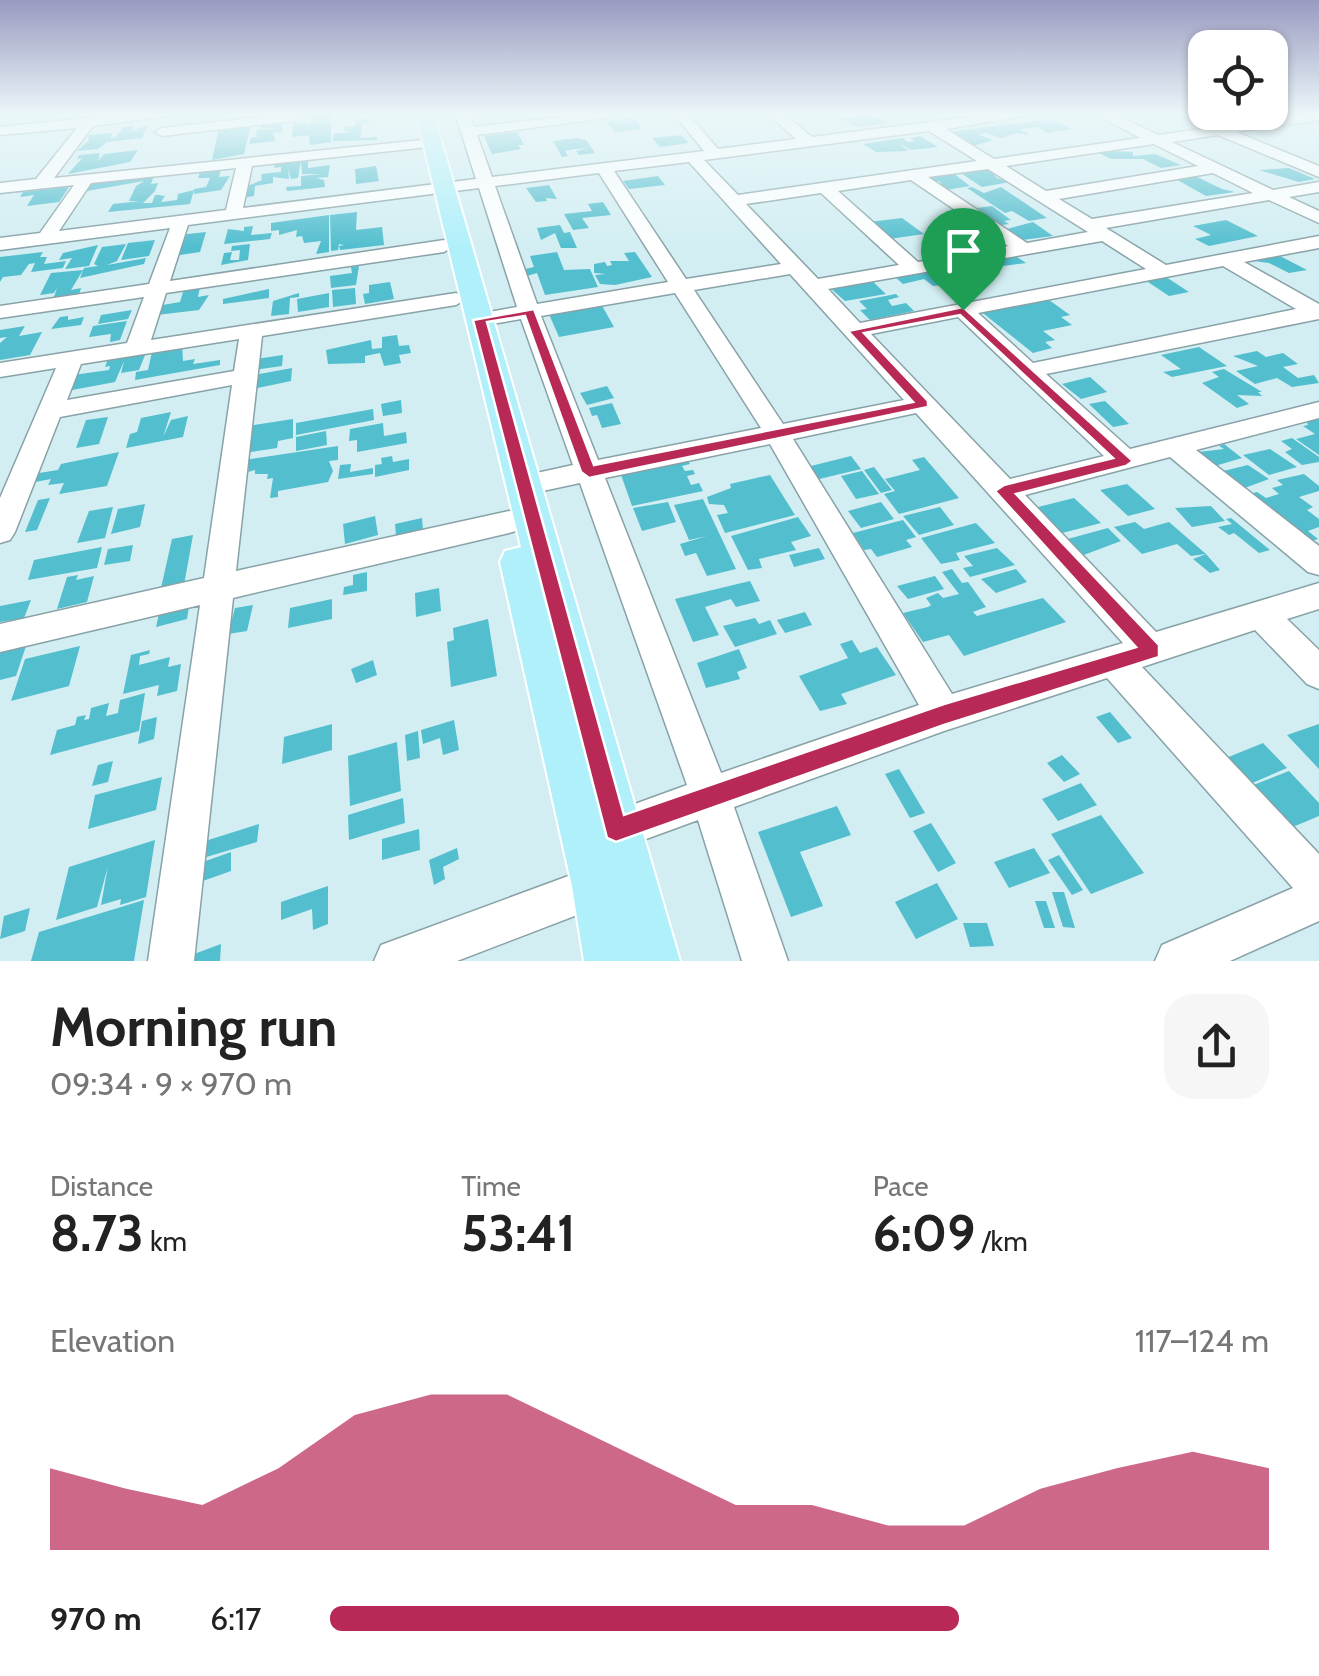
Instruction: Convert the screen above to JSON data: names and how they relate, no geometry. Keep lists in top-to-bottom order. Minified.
{"page":{"heading":["Morning run","09:34 · 9 × 970 m"],"stats":[["Distance","8.73 km"],["Time","53:41"],["Pace","6:09 /km"]],"chart":["Elevation","117–124 m"],"list":[{"name":"970 m","note":"6:17"}]}}
